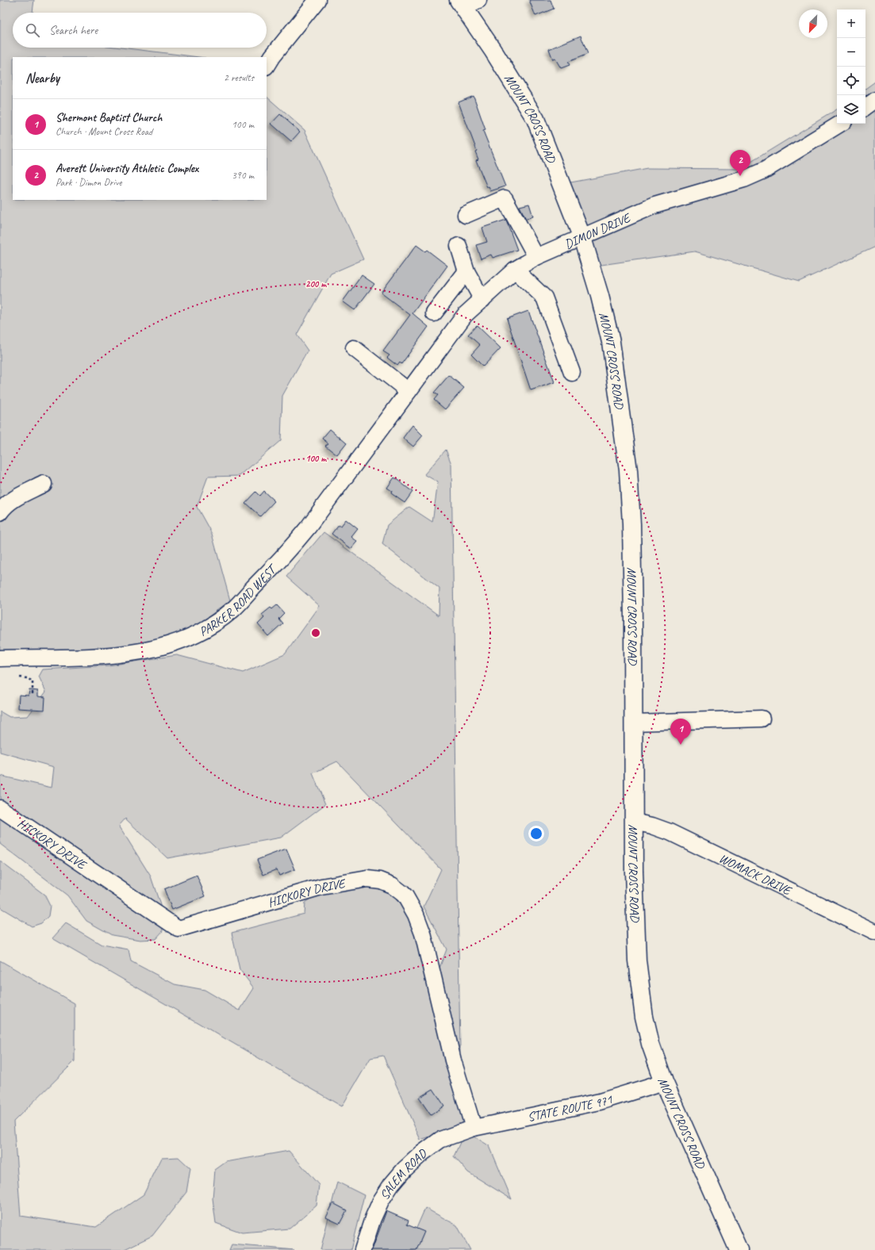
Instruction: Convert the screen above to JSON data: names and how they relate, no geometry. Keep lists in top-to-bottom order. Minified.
{"streets":{"main road":["MOUNT CROSS ROAD"],"street":["DIMON DRIVE","PARKER ROAD WEST","HICKORY DRIVE","WOMACK DRIVE","STATE ROUTE 971","SALEM ROAD"]},"crossings":[["MOUNT CROSS ROAD","DIMON DRIVE"],["MOUNT CROSS ROAD","WOMACK DRIVE"],["MOUNT CROSS ROAD","STATE ROUTE 971"],["DIMON DRIVE","PARKER ROAD WEST"],["HICKORY DRIVE","STATE ROUTE 971"],["HICKORY DRIVE","SALEM ROAD"],["STATE ROUTE 971","SALEM ROAD"]],"north":"bottom left","page":{"map_buttons":["+","−"],"search":"Search here","heading":["Nearby","2 results"],"list":[{"mark":"1","name":"Shermont Baptist Church","note":"Church · Mount Cross Road","value":"100 m"},{"mark":"2","name":"Averett University Athletic Complex","note":"Park · Dimon Drive","value":"390 m"}],"pins":["2","1"]},"rings":["200 m","100 m"]}
